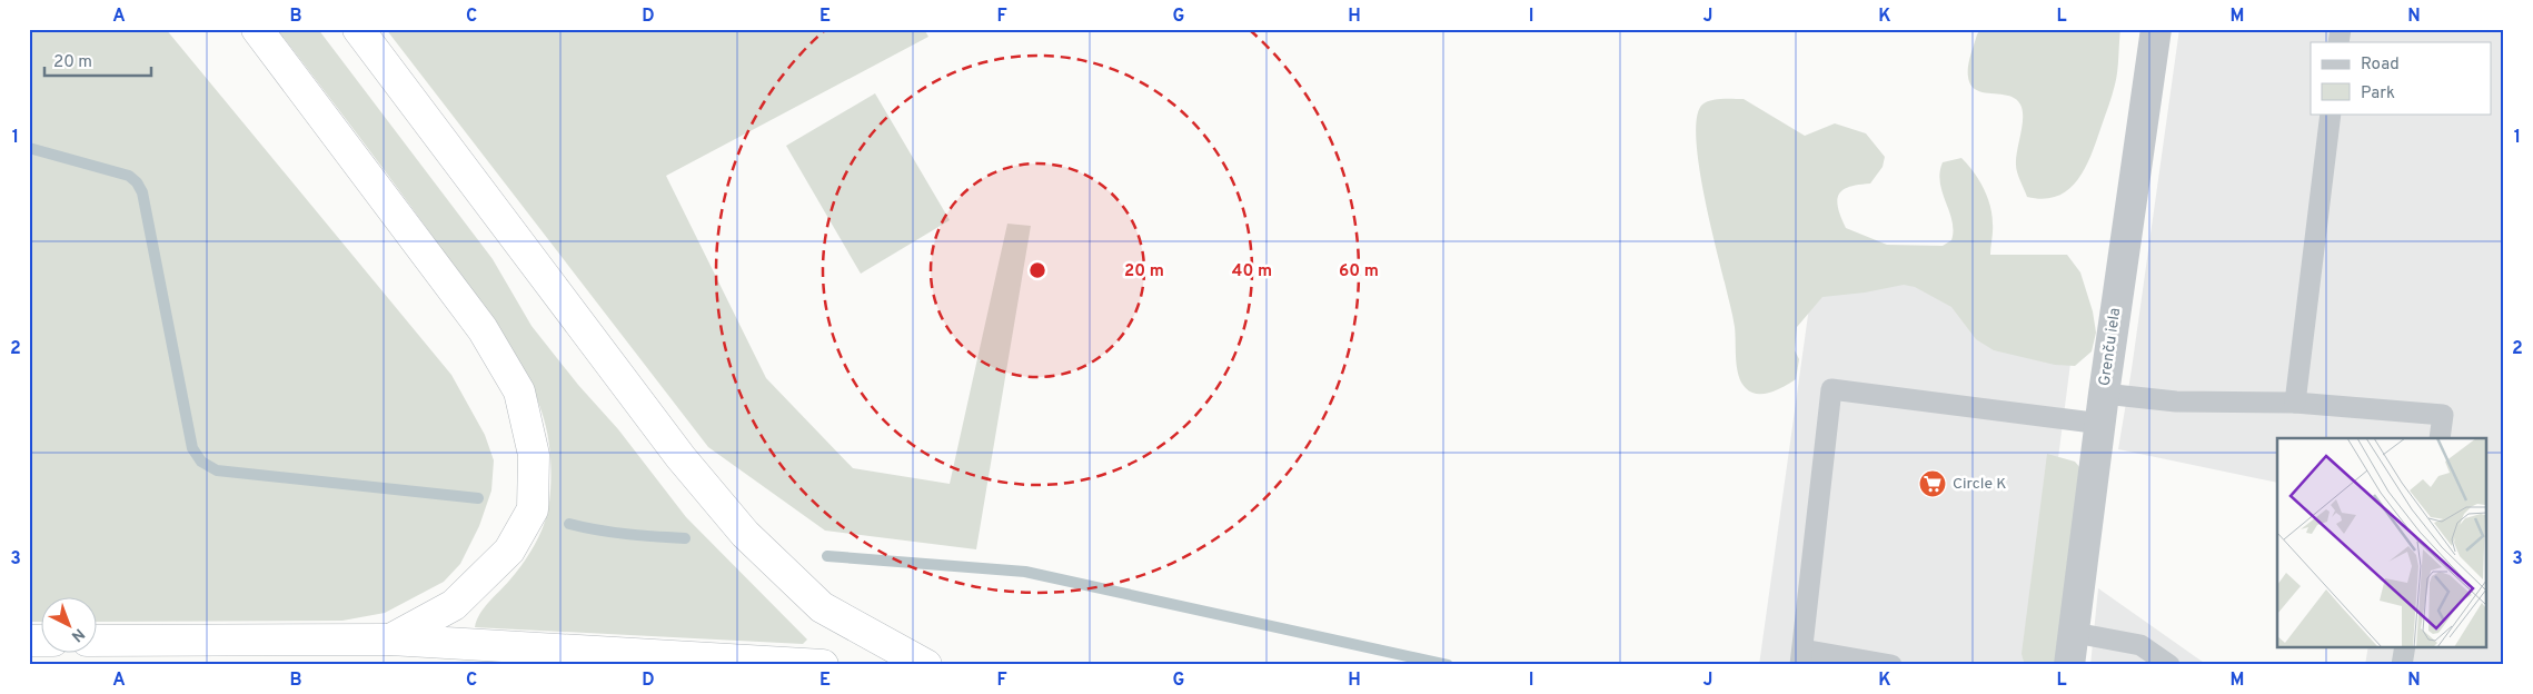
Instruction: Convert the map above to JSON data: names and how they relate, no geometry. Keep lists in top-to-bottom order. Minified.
{"streets":{"street":["Grenču iela"]},"places":{"supermarket":["Circle K"]},"legend":["Road","Park"],"scale_bar":"20 m","north":"bottom right","grid":{"columns":["A","B","C","D","E","F","G","H","I","J","K","L","M","N"],"rows":["1","2","3"]},"rings":["20 m","40 m","60 m"]}
